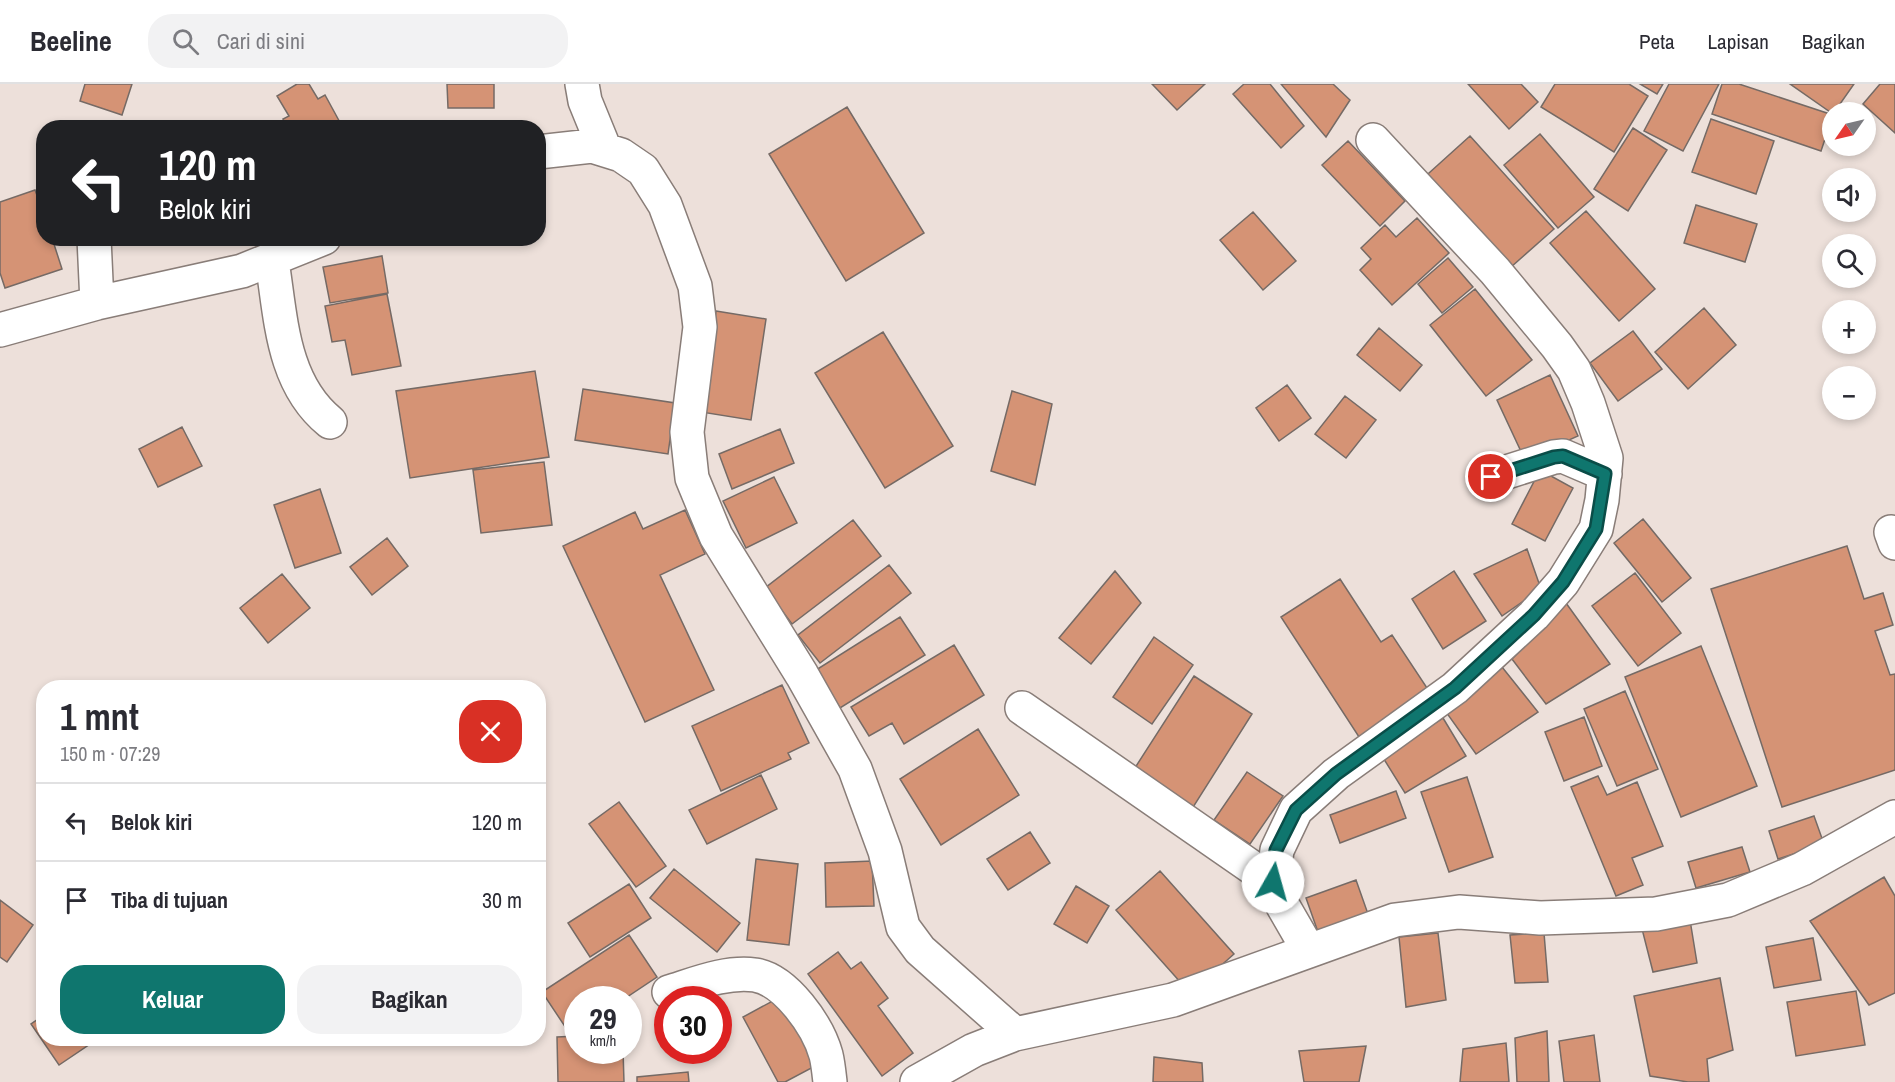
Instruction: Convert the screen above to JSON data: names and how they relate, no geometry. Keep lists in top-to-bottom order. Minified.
{"north":"bottom left","page":{"header":"Beeline","search":"Cari di sini","nav":["Peta","Lapisan","Bagikan"],"map_buttons":["+","−"],"turn":["120 m","Belok kiri"],"heading":["1 mnt","150 m · 07:29"],"list":[{"name":"Belok kiri","value":"120 m"},{"name":"Tiba di tujuan","value":"30 m"}],"buttons":["Keluar","Bagikan"],"speed":"29 km/h","limit":"30"}}
